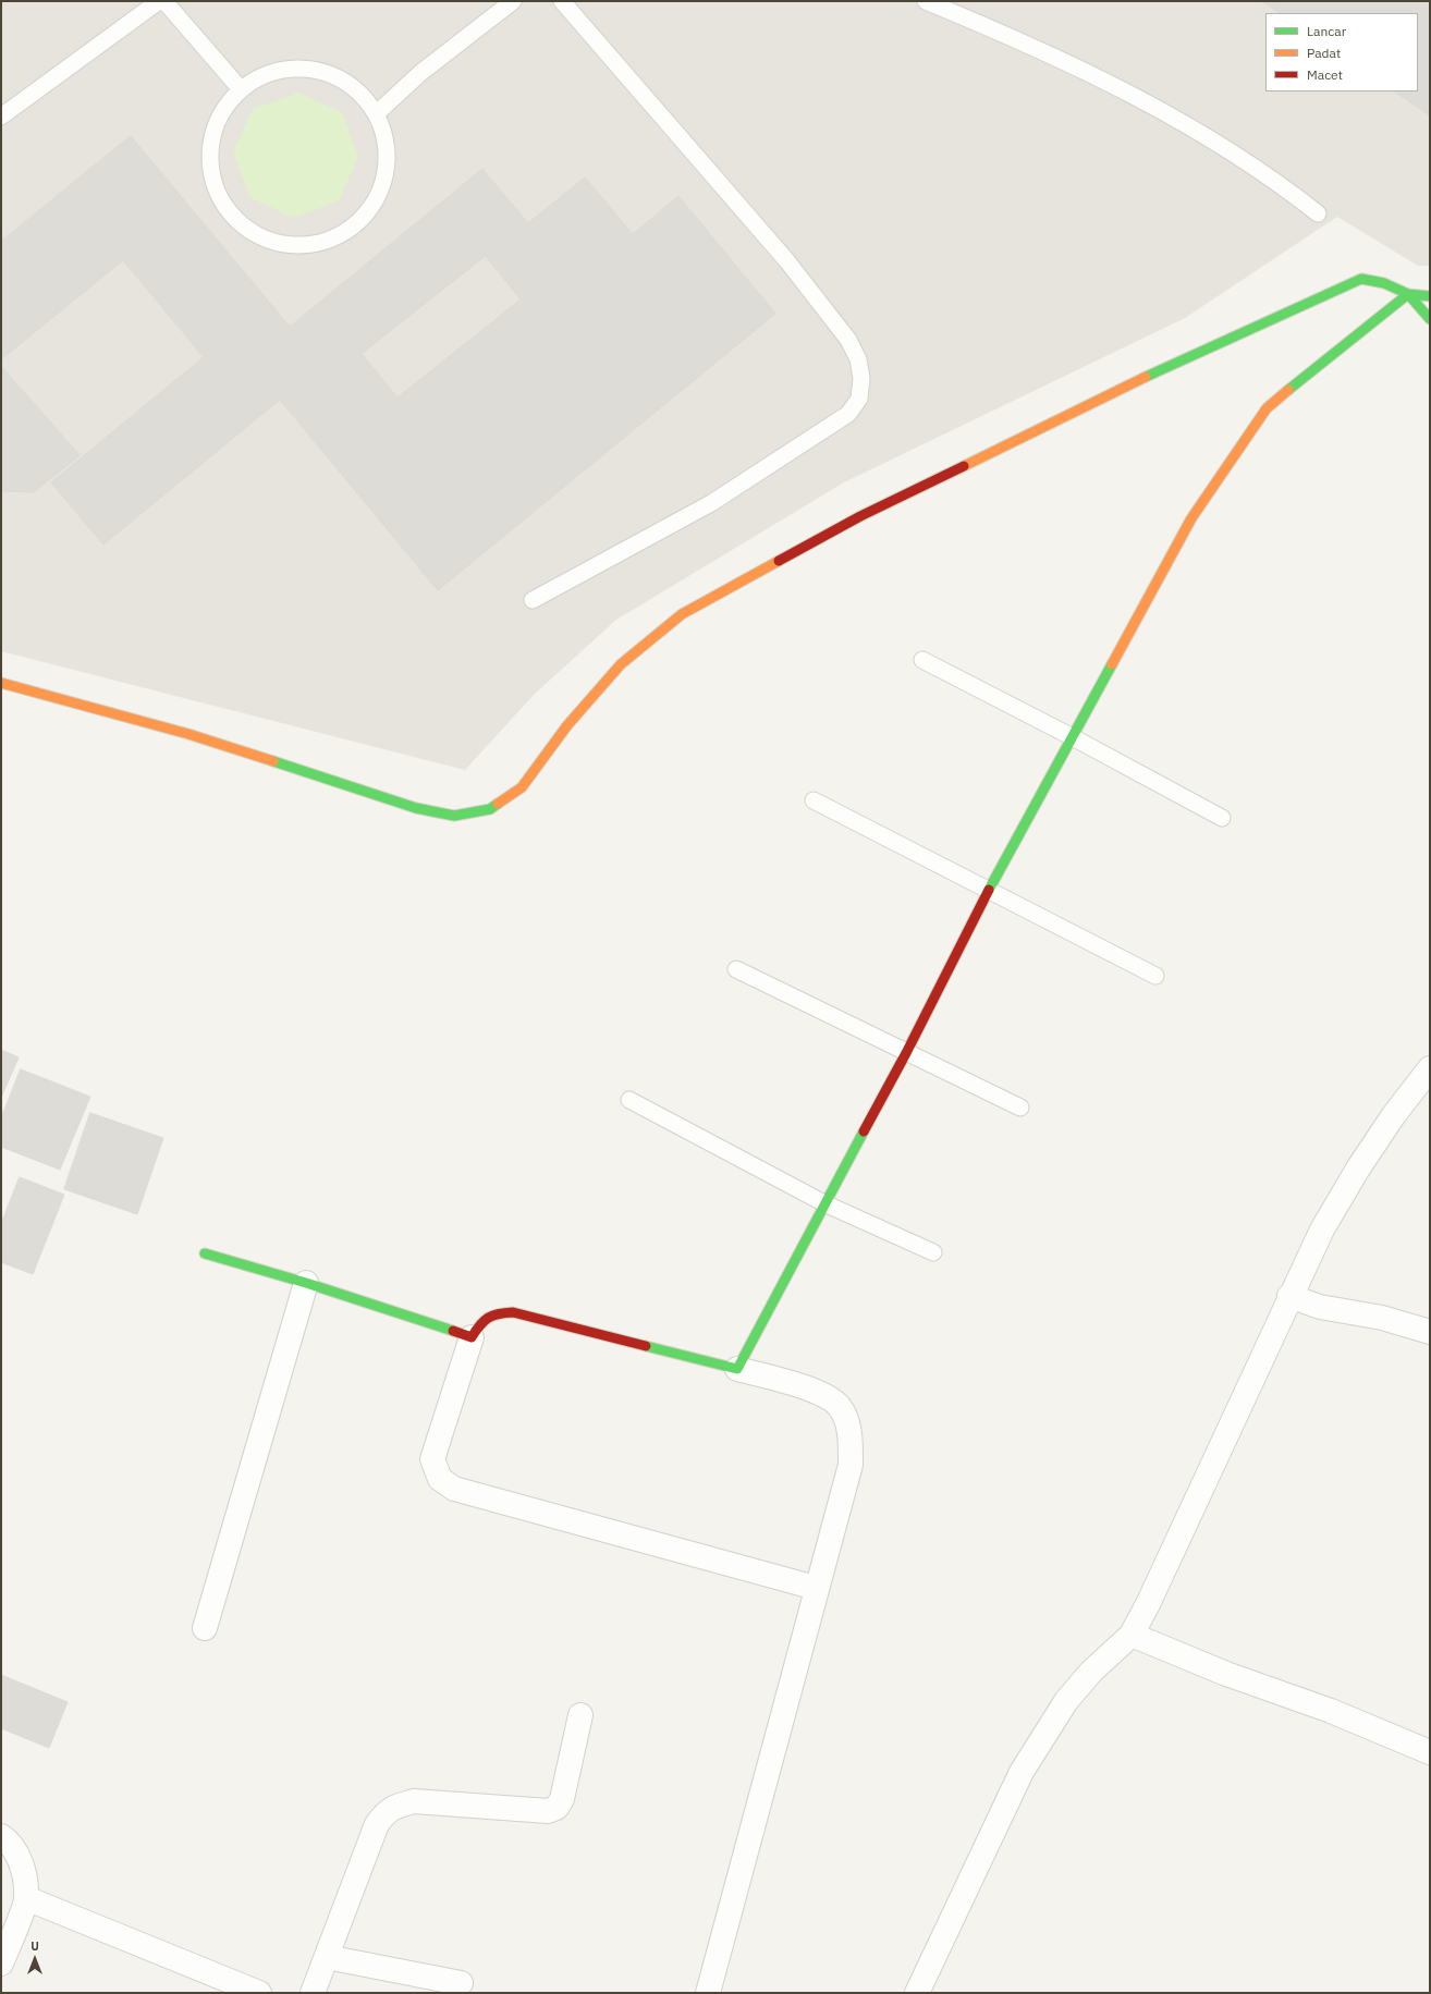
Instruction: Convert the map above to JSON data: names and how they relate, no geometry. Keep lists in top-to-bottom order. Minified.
{"legend":["Lancar","Padat","Macet"],"north":"top"}
